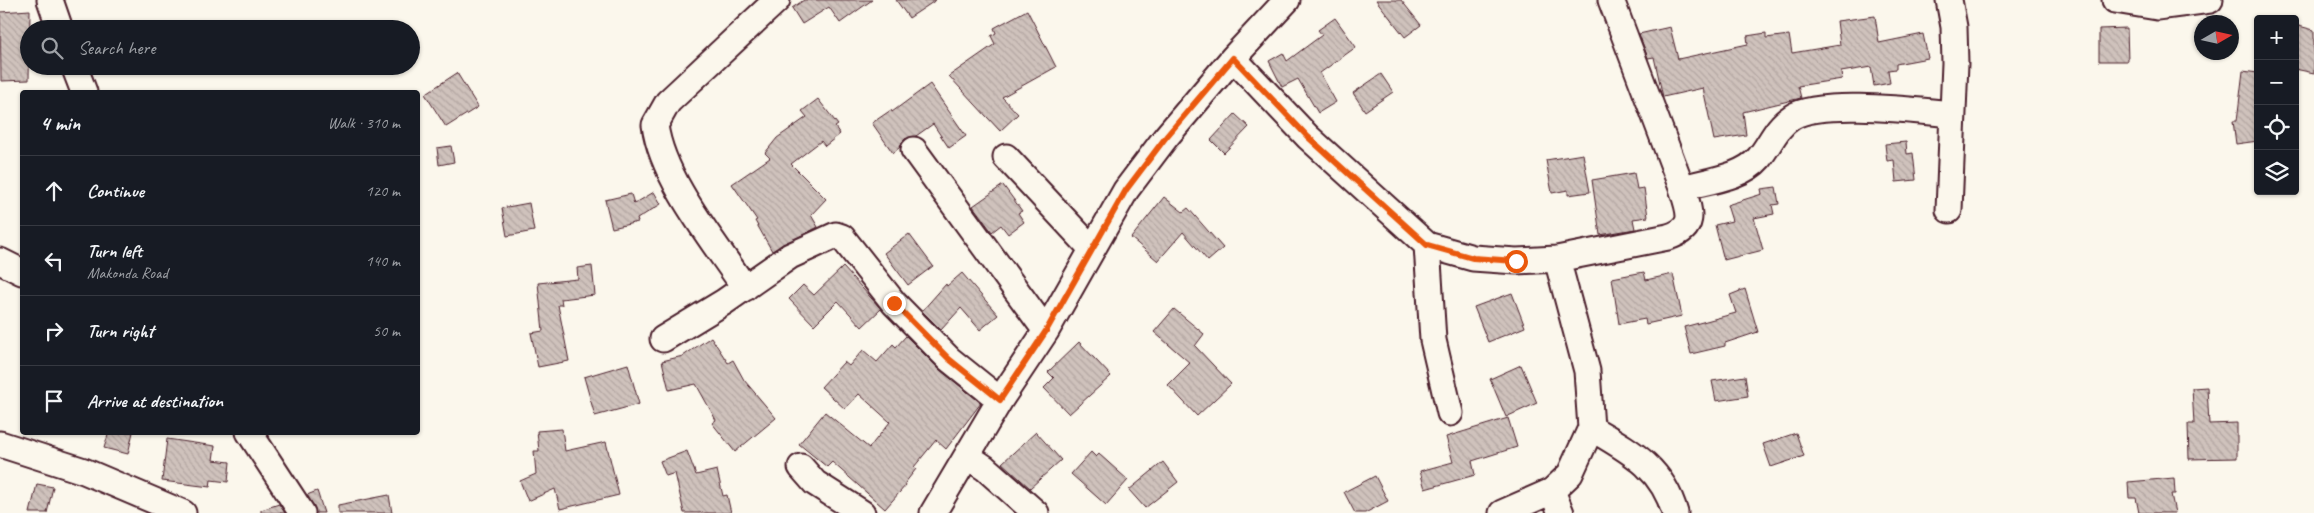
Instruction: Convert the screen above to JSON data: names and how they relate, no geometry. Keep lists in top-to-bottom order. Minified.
{"north":"right","page":{"map_buttons":["+","−"],"search":"Search here","heading":["4 min","Walk · 310 m"],"list":[["Continue","120 m"],["Turn left","Makonda Road","140 m"],["Turn right","50 m"],"Arrive at destination"]}}
